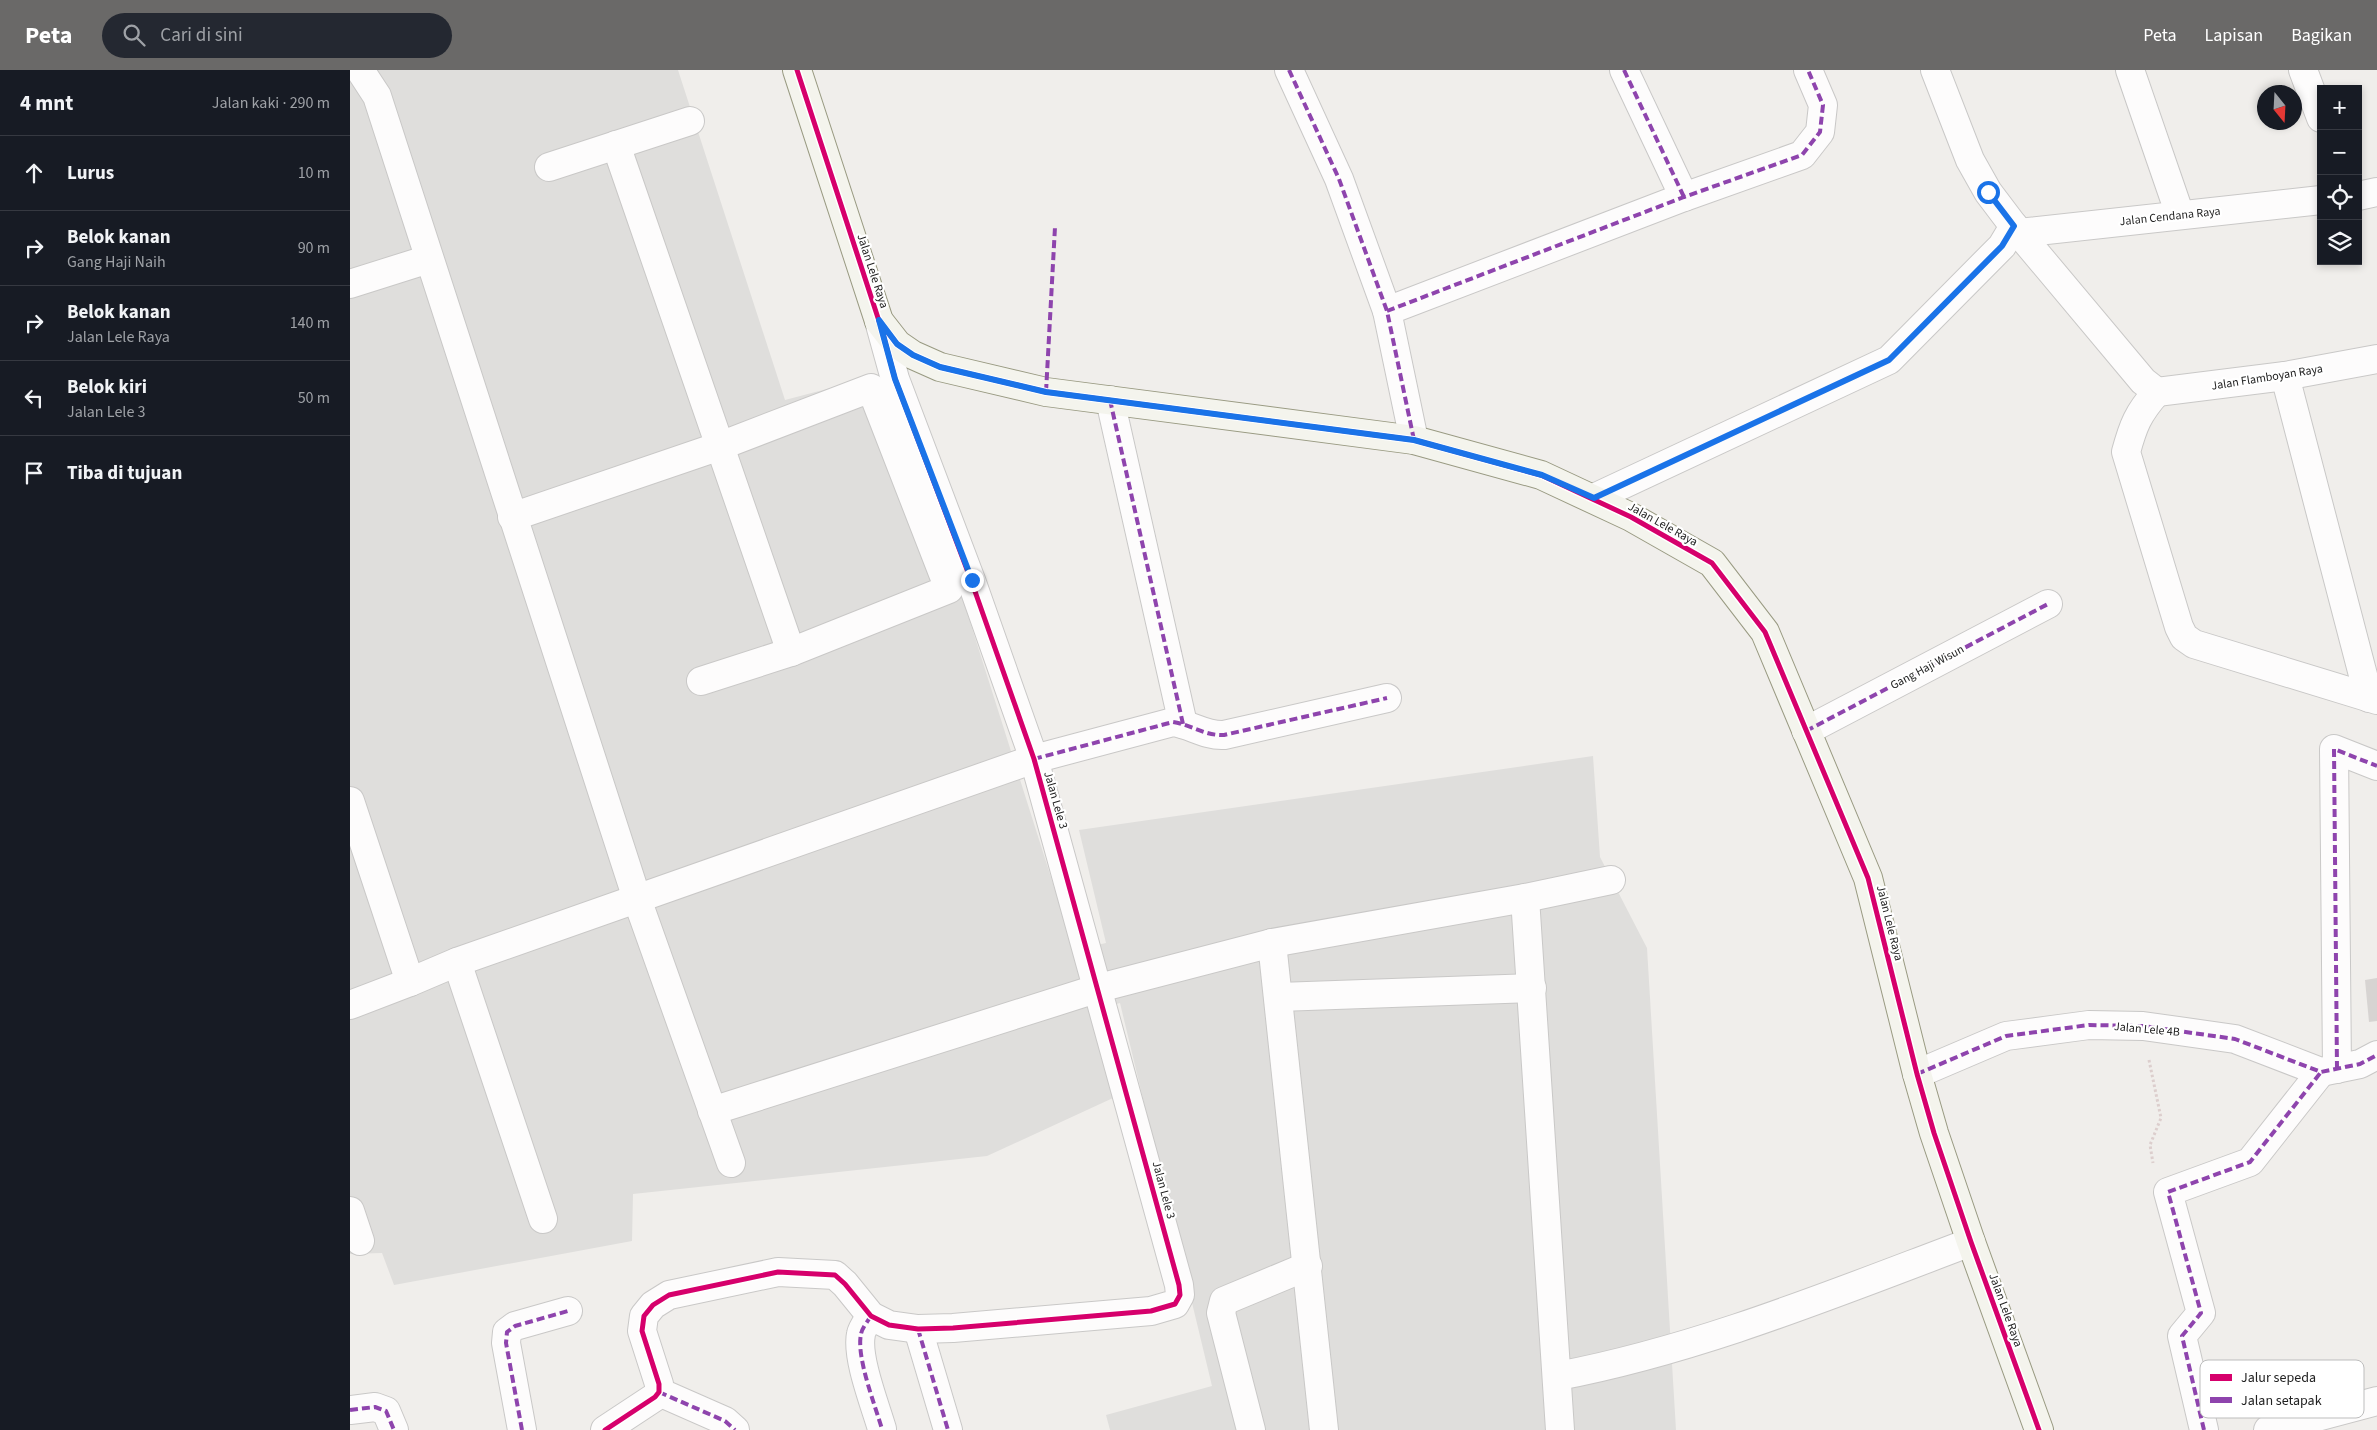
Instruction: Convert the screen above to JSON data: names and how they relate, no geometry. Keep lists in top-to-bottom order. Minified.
{"streets":{"street":["Jalan Cendana Raya","Jalan Lele Raya","Jalan Flamboyan Raya","Gang Haji Wisun","Jalan Lele 3","Jalan Lele 4B"]},"crossings":[["Jalan Lele Raya","Gang Haji Wisun"],["Jalan Lele Raya","Jalan Lele 3"],["Jalan Lele Raya","Jalan Lele 4B"]],"legend":["Jalur sepeda","Jalan setapak"],"north":"bottom","page":{"header":"Peta","search":"Cari di sini","nav":["Peta","Lapisan","Bagikan"],"heading":["4 mnt","Jalan kaki · 290 m"],"map_buttons":["+","−"],"list":[["Lurus","10 m"],["Belok kanan","Gang Haji Naih","90 m"],["Belok kanan","Jalan Lele Raya","140 m"],["Belok kiri","Jalan Lele 3","50 m"],"Tiba di tujuan"]}}
